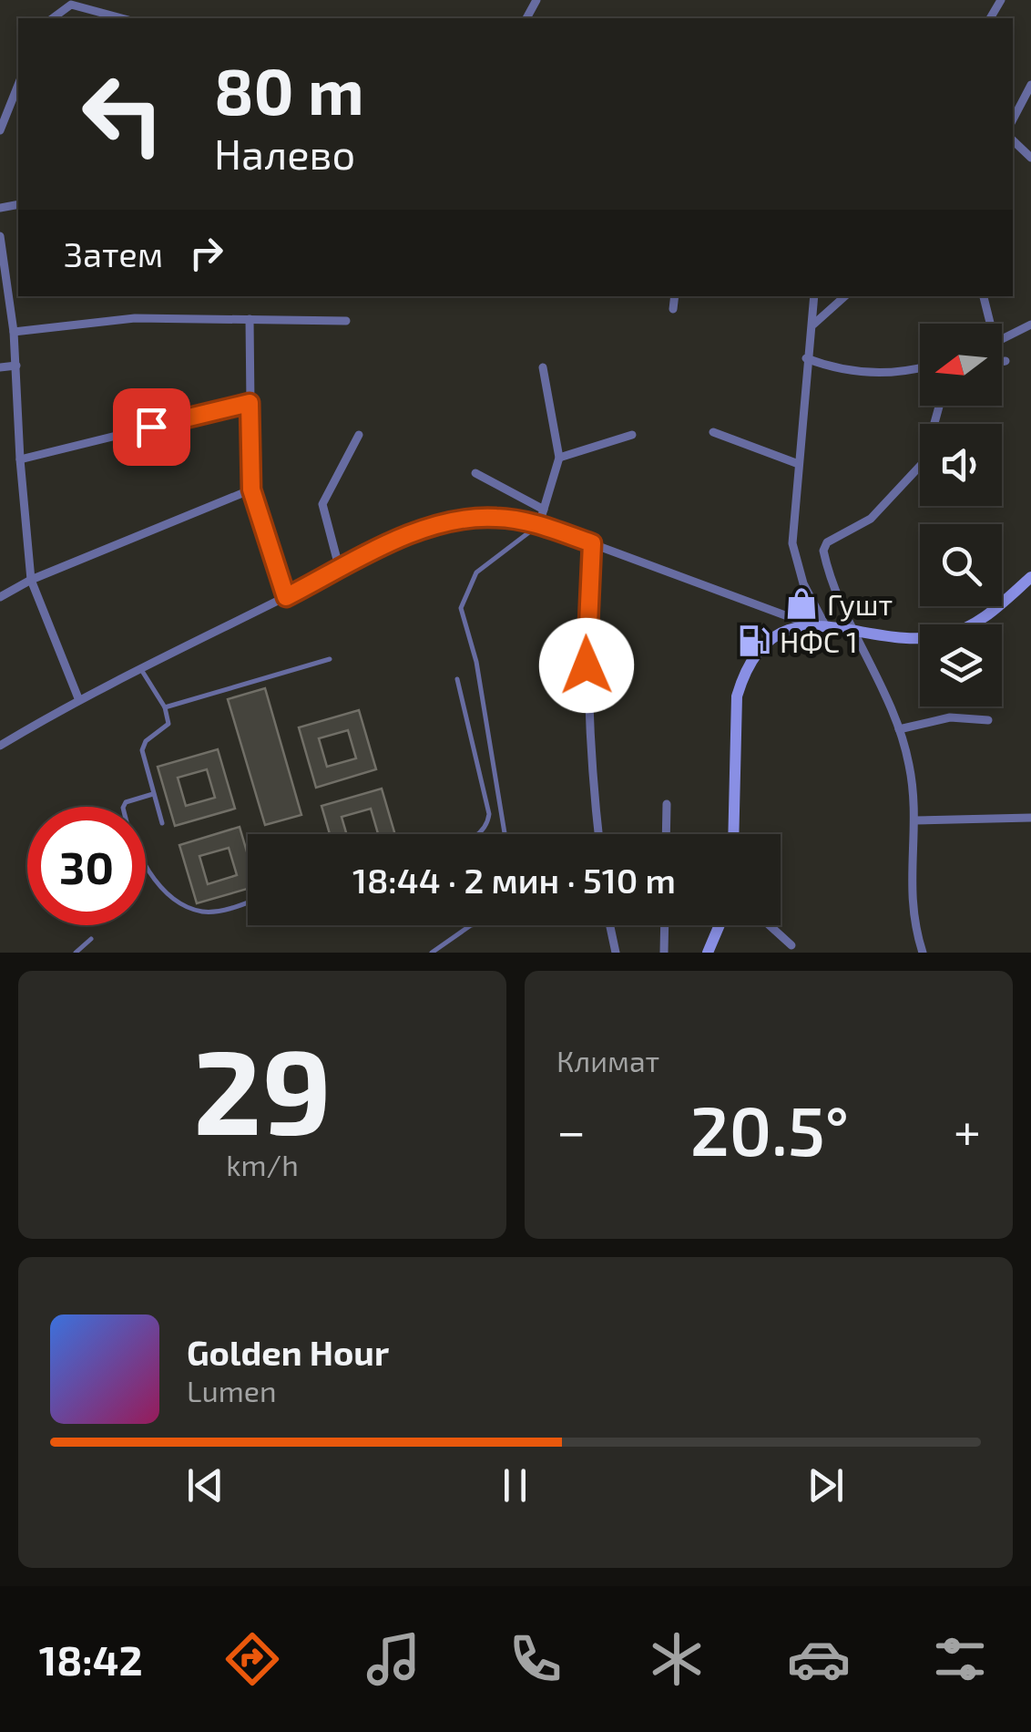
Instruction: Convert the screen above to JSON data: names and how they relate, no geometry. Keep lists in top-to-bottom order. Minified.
{"places":{"shop":["Гушт"],"fuel station":["НФС 1"]},"north":"left","page":{"turn":["80 m","Налево"],"then":"Затем","limit":"30","trip":"18:44 · 2 мин · 510 m","tile":[["29","km/h"],"Климат"],"heat":["−","20.5°","+"],"song":["Golden Hour","Lumen"],"tabs":"18:42"}}
